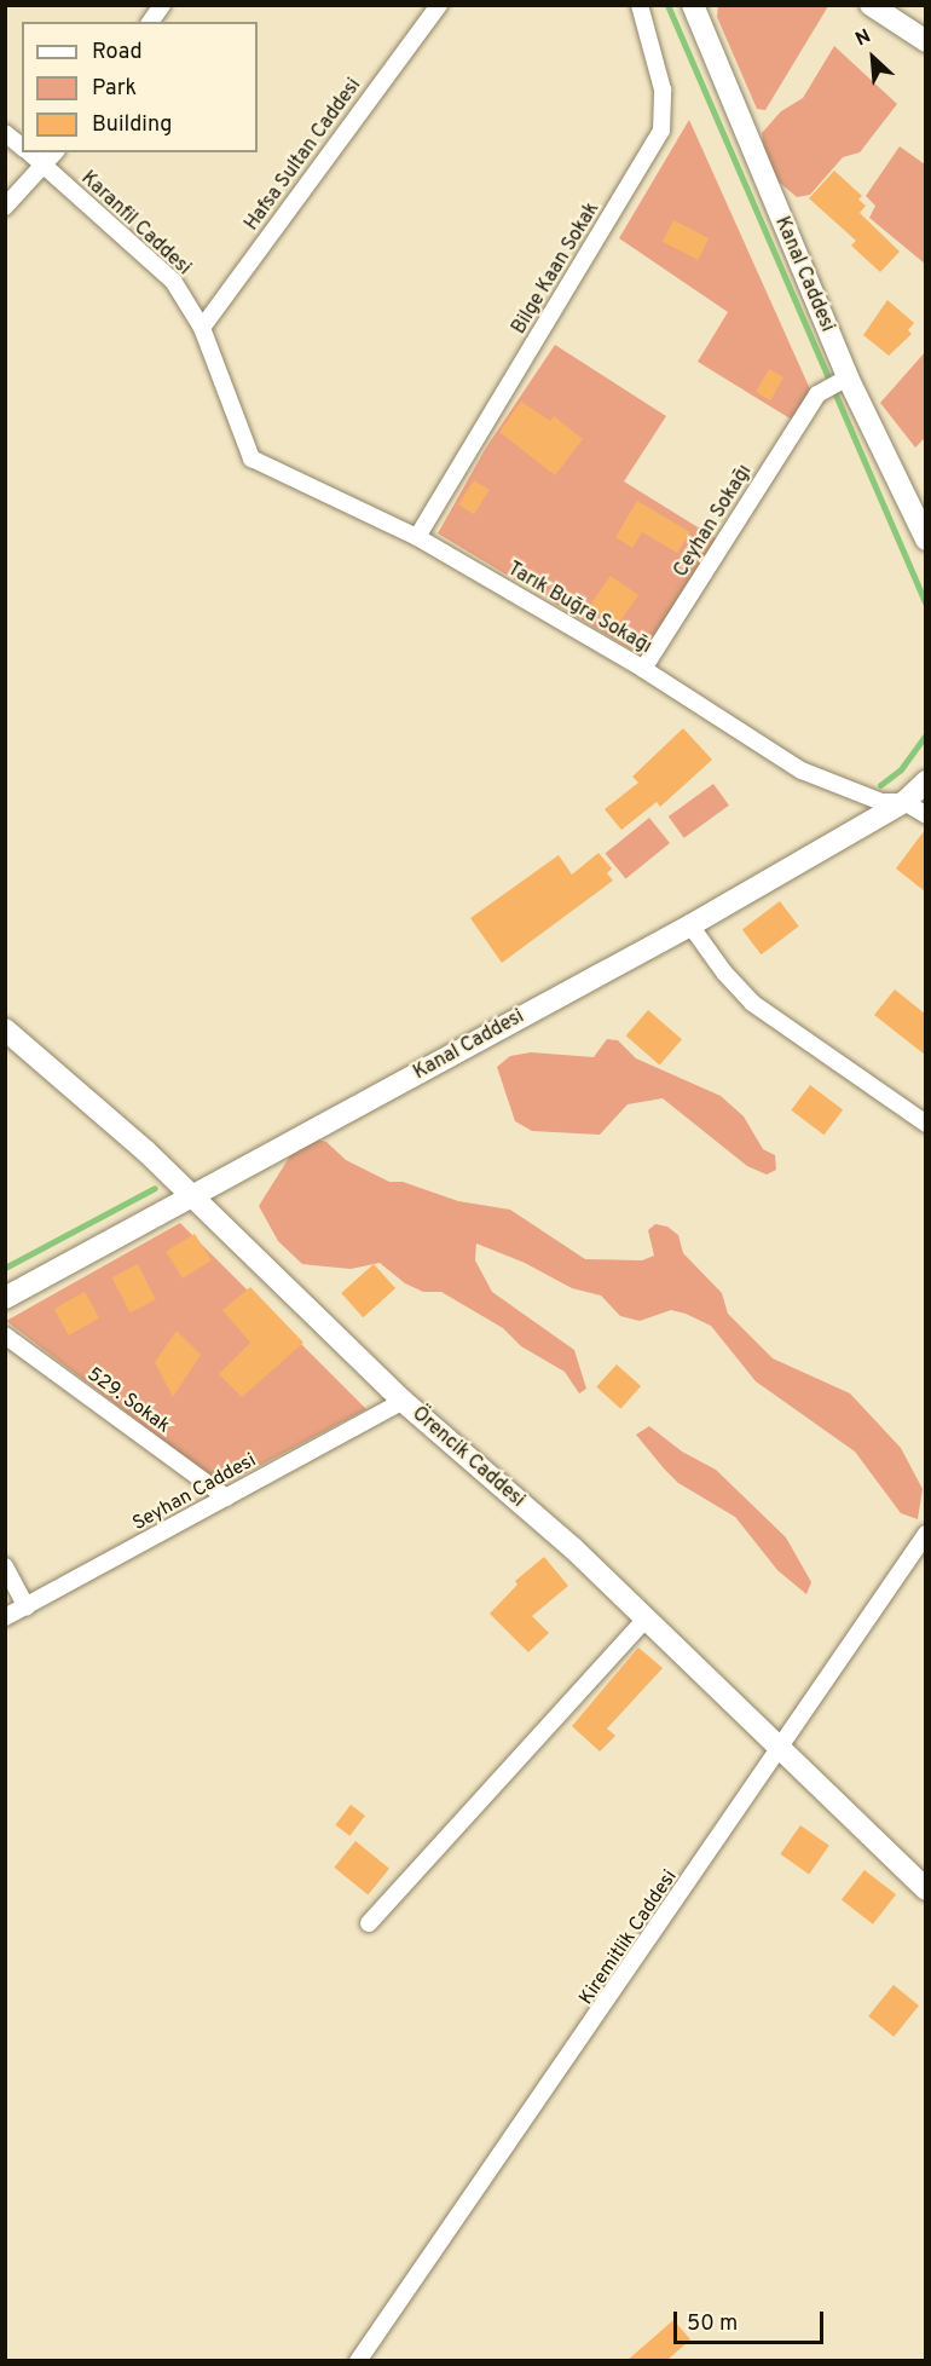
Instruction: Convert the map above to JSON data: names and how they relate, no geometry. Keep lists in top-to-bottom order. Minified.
{"streets":{"street":["Hafsa Sultan Caddesi","Karanfil Caddesi","Bilge Kaan Sokak","Kanal Caddesi","Ceyhan Sokağı","Tarık Buğra Sokağı","529. Sokak","Örencik Caddesi","Seyhan Caddesi","Kiremitlik Caddesi"]},"crossings":[["Hafsa Sultan Caddesi","Karanfil Caddesi"],["Karanfil Caddesi","Tarık Buğra Sokağı"],["Bilge Kaan Sokak","Tarık Buğra Sokağı"],["Kanal Caddesi","Ceyhan Sokağı"],["Kanal Caddesi","Tarık Buğra Sokağı"],["Kanal Caddesi","Örencik Caddesi"],["Ceyhan Sokağı","Tarık Buğra Sokağı"],["529. Sokak","Seyhan Caddesi"],["Örencik Caddesi","Seyhan Caddesi"],["Örencik Caddesi","Kiremitlik Caddesi"]],"legend":["Road","Park","Building"],"scale_bar":"50 m","north":"top left"}
